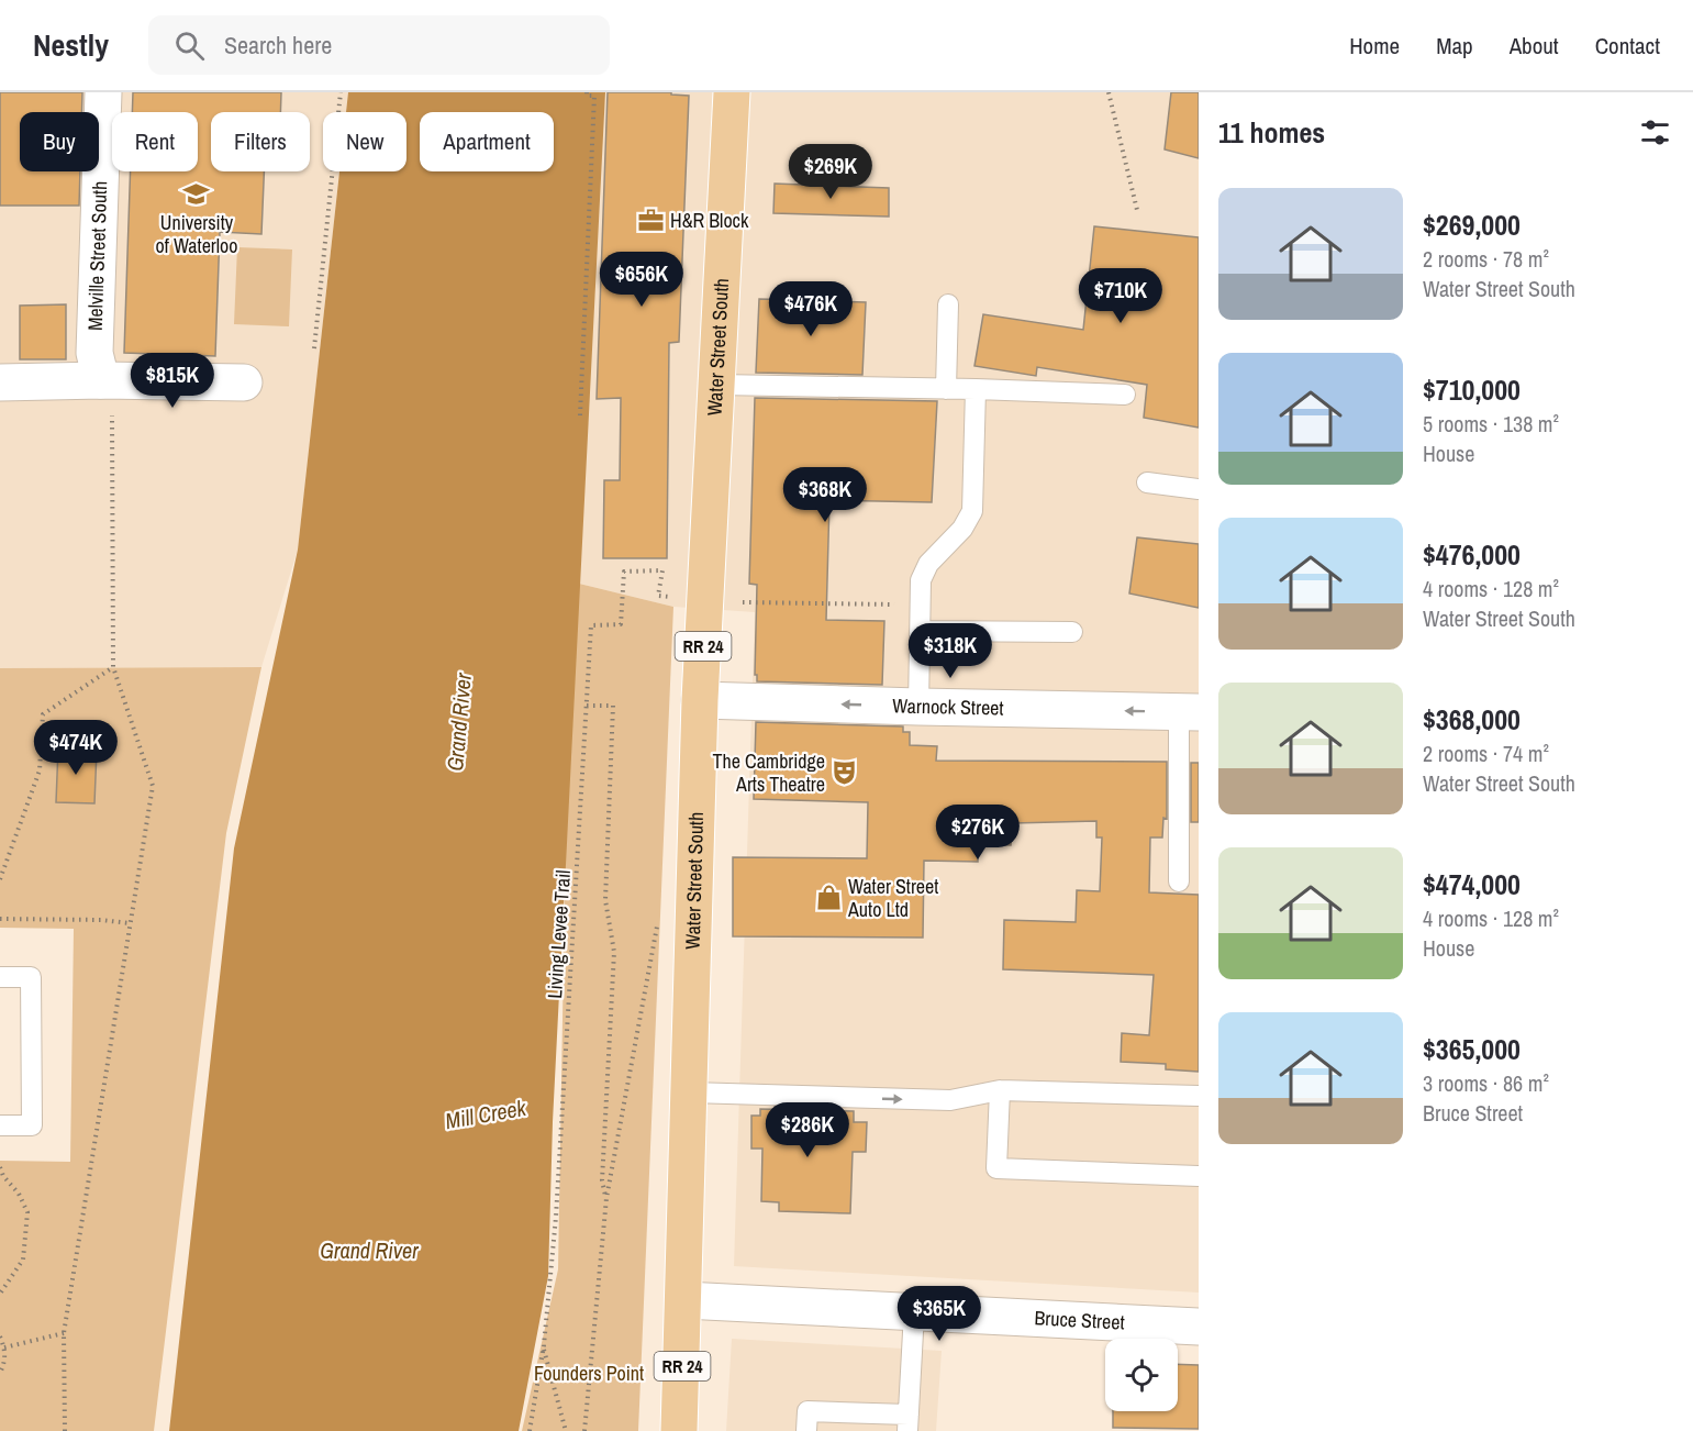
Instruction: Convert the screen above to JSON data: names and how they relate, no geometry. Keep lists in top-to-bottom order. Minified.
{"streets":{"main road":["Water Street South","RR 24"],"street":["Melville Street South","Warnock Street","Bruce Street"],"path":["Living Levee Trail"]},"crossings":[["Water Street South","Warnock Street"],["Water Street South","Bruce Street"]],"one_way":["Warnock Street"],"water":["Grand River","Mill Creek"],"parks":["Founders Point"],"places":{"school or university":["University of Waterloo"],"office":["H&R Block"],"theatre":["The Cambridge Arts Theatre"],"shop":["Water Street Auto Ltd"]},"page":{"header":"Nestly","search":"Search here","nav":["Home","Map","About","Contact"],"heading":"11 homes","chip":["Buy","Rent","Filters","New","Apartment"],"price":["$269K","$656K","$710K","$476K","$815K","$368K","$318K","$474K","$276K","$286K","$365K"],"list":[{"name":"$269,000","note":"2 rooms · 78 m² · Water Street South"},{"name":"$710,000","note":"5 rooms · 138 m² · House"},{"name":"$476,000","note":"4 rooms · 128 m² · Water Street South"},{"name":"$368,000","note":"2 rooms · 74 m² · Water Street South"},{"name":"$474,000","note":"4 rooms · 128 m² · House"},{"name":"$365,000","note":"3 rooms · 86 m² · Bruce Street"}]}}
